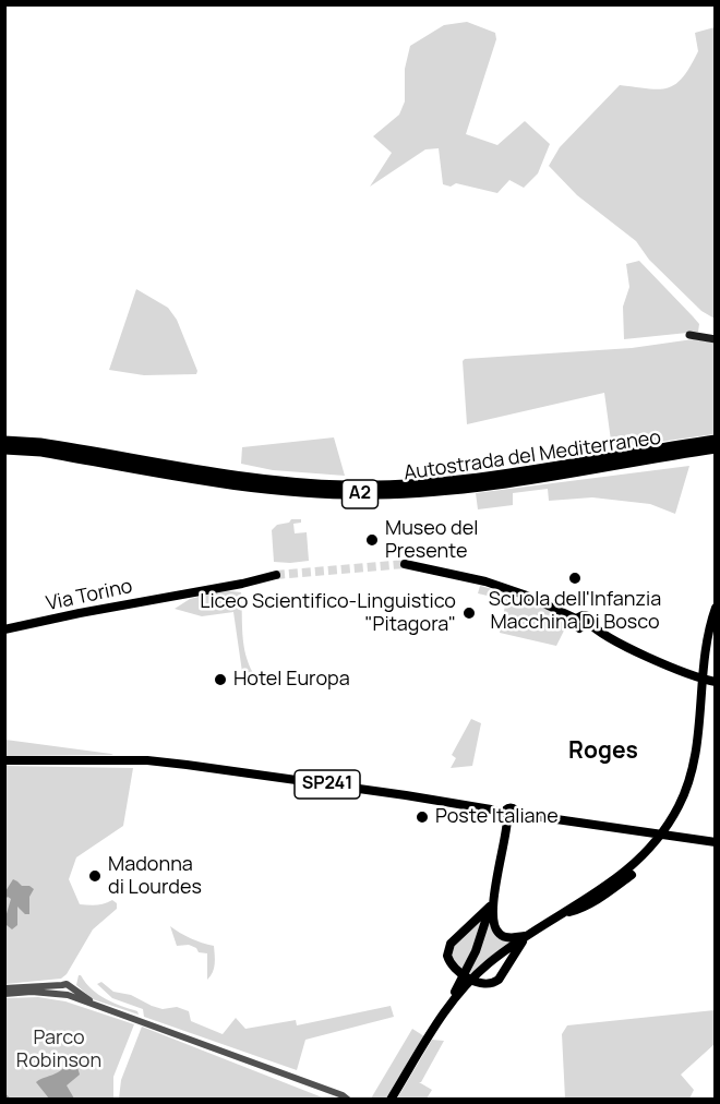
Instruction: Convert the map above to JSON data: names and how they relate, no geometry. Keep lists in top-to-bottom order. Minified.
{"streets":{"highway":["Autostrada del Mediterraneo","A2"],"main road":["Via Torino","SP241"]},"districts":["Roges"],"parks":["Parco Robinson"],"places":["Museo del Presente","Scuola dell'Infanzia Macchina Di Bosco","Liceo Scientifico-Linguistico \"Pitagora\"","Hotel Europa","Poste Italiane","Madonna di Lourdes"]}
